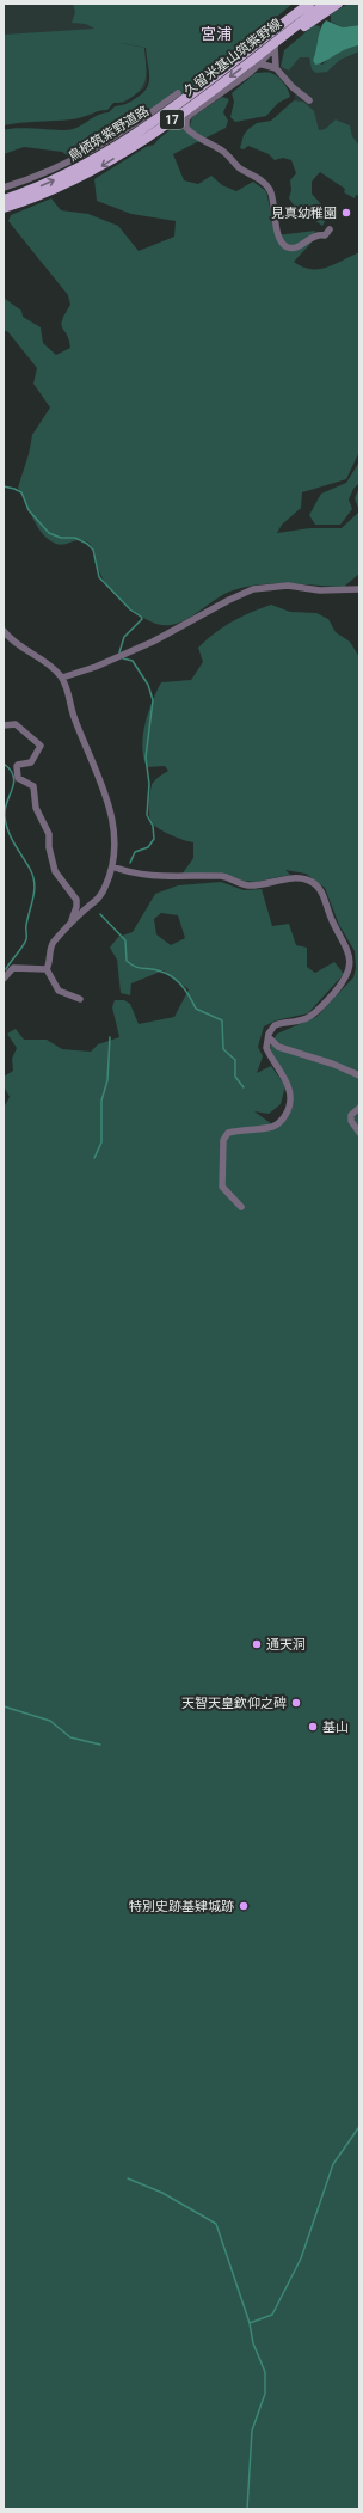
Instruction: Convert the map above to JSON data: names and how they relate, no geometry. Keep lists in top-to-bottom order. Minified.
{"streets":{"main road":["久留米基山筑紫野線","17","鳥栖筑紫野道路"]},"one_way":["久留米基山筑紫野線","鳥栖筑紫野道路"],"districts":["宮浦"],"places":["見真幼稚園","通天洞","天智天皇欽仰之碑","基山","特別史跡基肄城跡"]}
